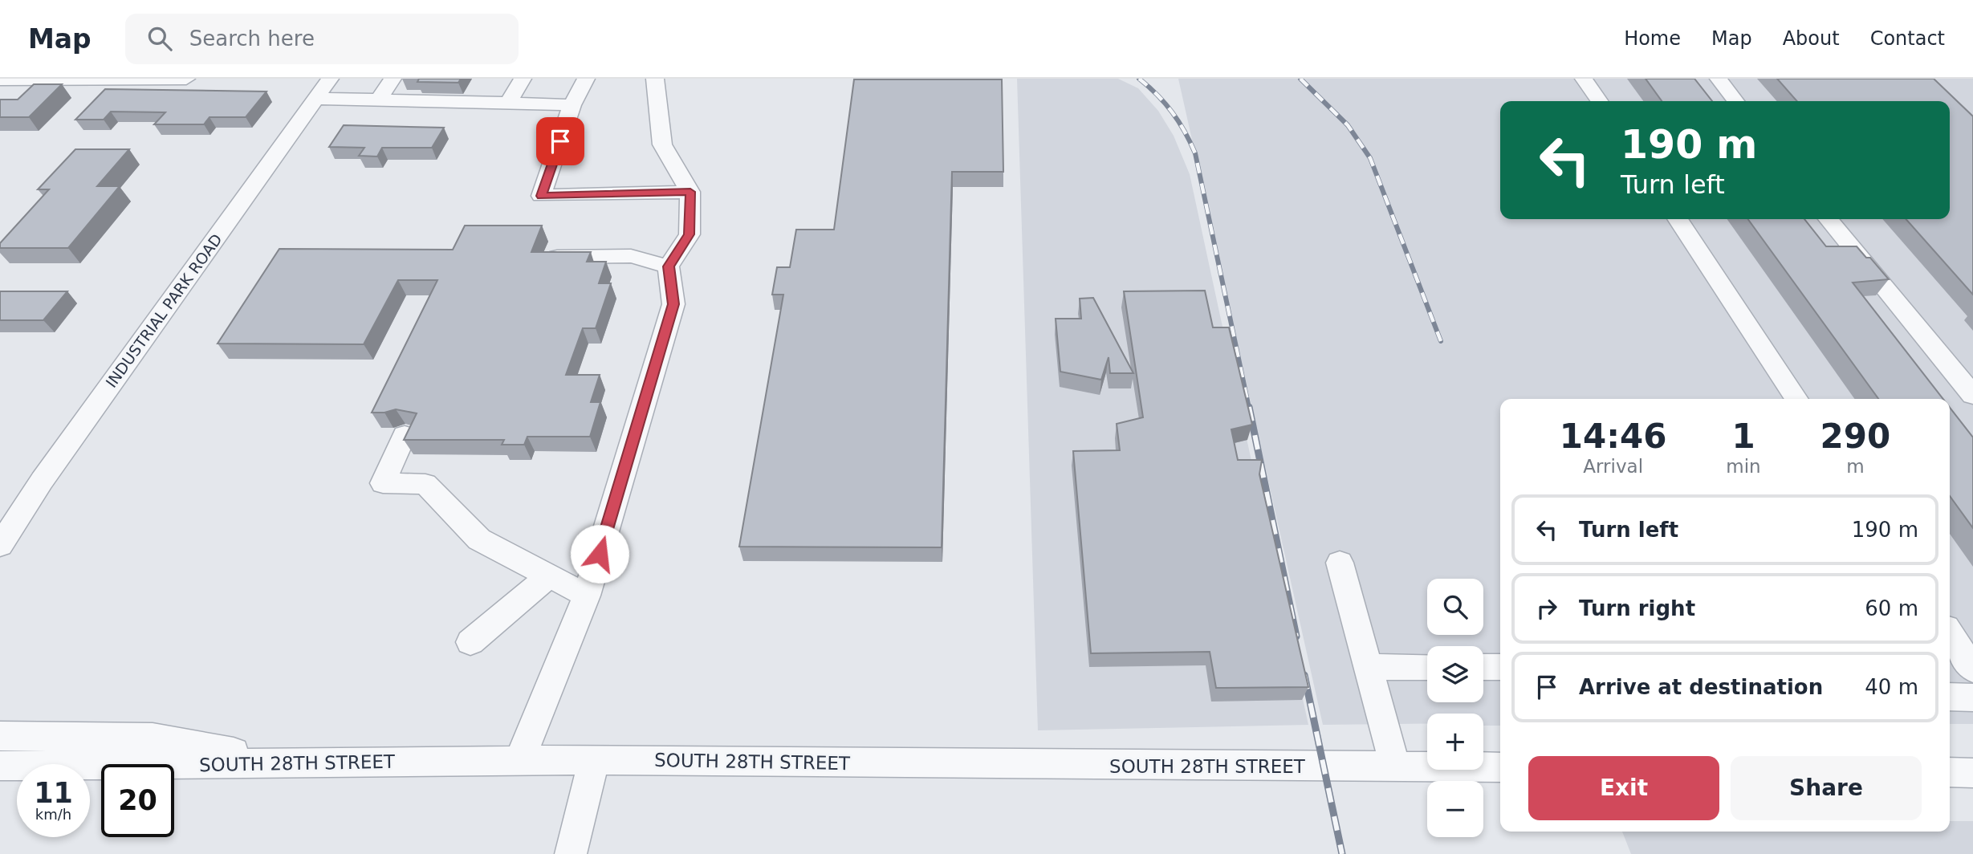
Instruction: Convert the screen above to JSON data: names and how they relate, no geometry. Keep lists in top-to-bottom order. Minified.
{"streets":{"street":["INDUSTRIAL PARK ROAD","SOUTH 28TH STREET"]},"page":{"header":"Map","search":"Search here","nav":["Home","Map","About","Contact"],"turn":["190 m","Turn left"],"eta":["14:46","Arrival","1","min","290","m"],"list":[{"name":"Turn left","value":"190 m"},{"name":"Turn right","value":"60 m"},{"name":"Arrive at destination","value":"40 m"}],"map_buttons":["+","−"],"buttons":["Exit","Share"],"speed":"11 km/h","limit":"20"}}
